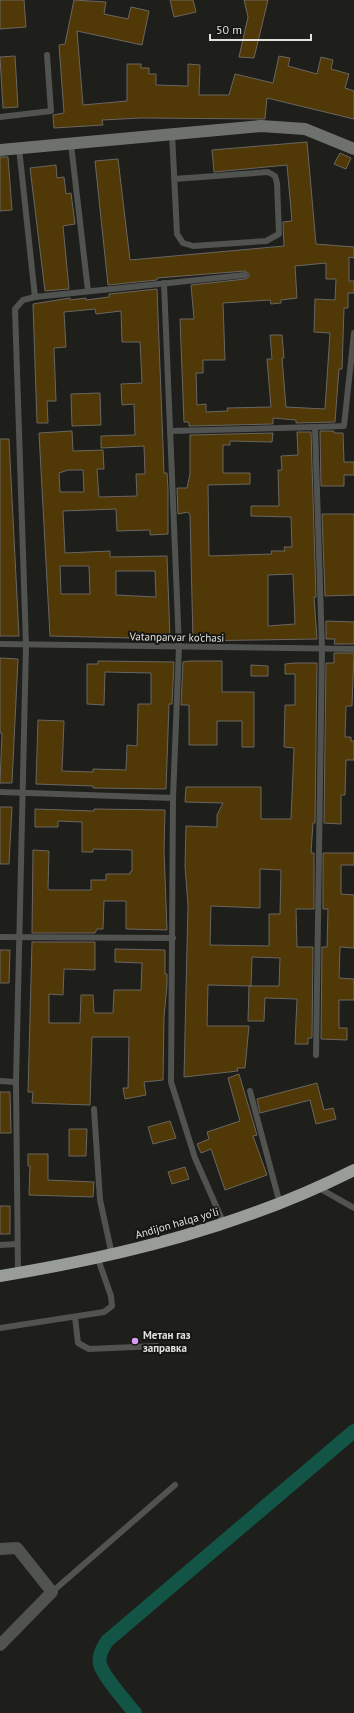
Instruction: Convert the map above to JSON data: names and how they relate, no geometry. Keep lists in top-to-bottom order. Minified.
{"streets":{"highway":["Andijon halqa yo‘li"],"lane":["Vatanparvar ko'chasi"]},"places":["Метан газ заправка"],"scale_bar":"50 m"}
